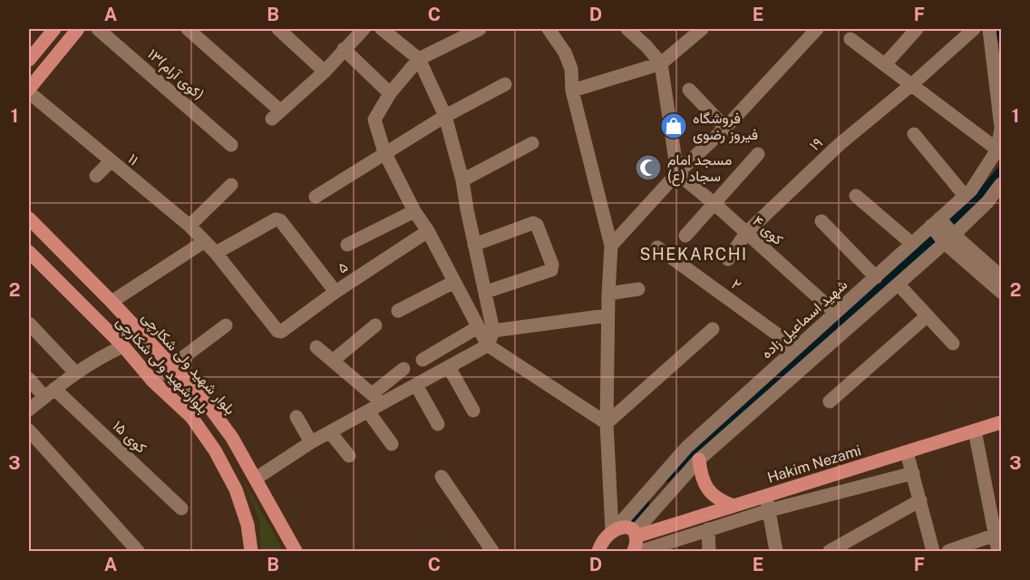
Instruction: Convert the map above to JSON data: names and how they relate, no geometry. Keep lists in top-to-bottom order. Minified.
{"streets":{"main road":["بلوار شهید ولی شکارچی","بلوارشهید ولی شکارچی","Hakim Nezami"],"street":["۱۳(کوی آرام)","۱۹","۱۱","کوی ۴","۵","۲","شهید اسماعیل زاده","کوی ۱۵"]},"crossings":[["۱۹","کوی ۴"],["۱۱","۵"],["کوی ۴","شهید اسماعیل زاده"],["۲","شهید اسماعیل زاده"]],"districts":["SHEKARCHI"],"places":{"shop":["فروشگاه فیروز رضوی"],"mosque":["مسجد امام سجاد (ع)"]},"grid":{"columns":["A","B","C","D","E","F"],"rows":["1","2","3"]}}
